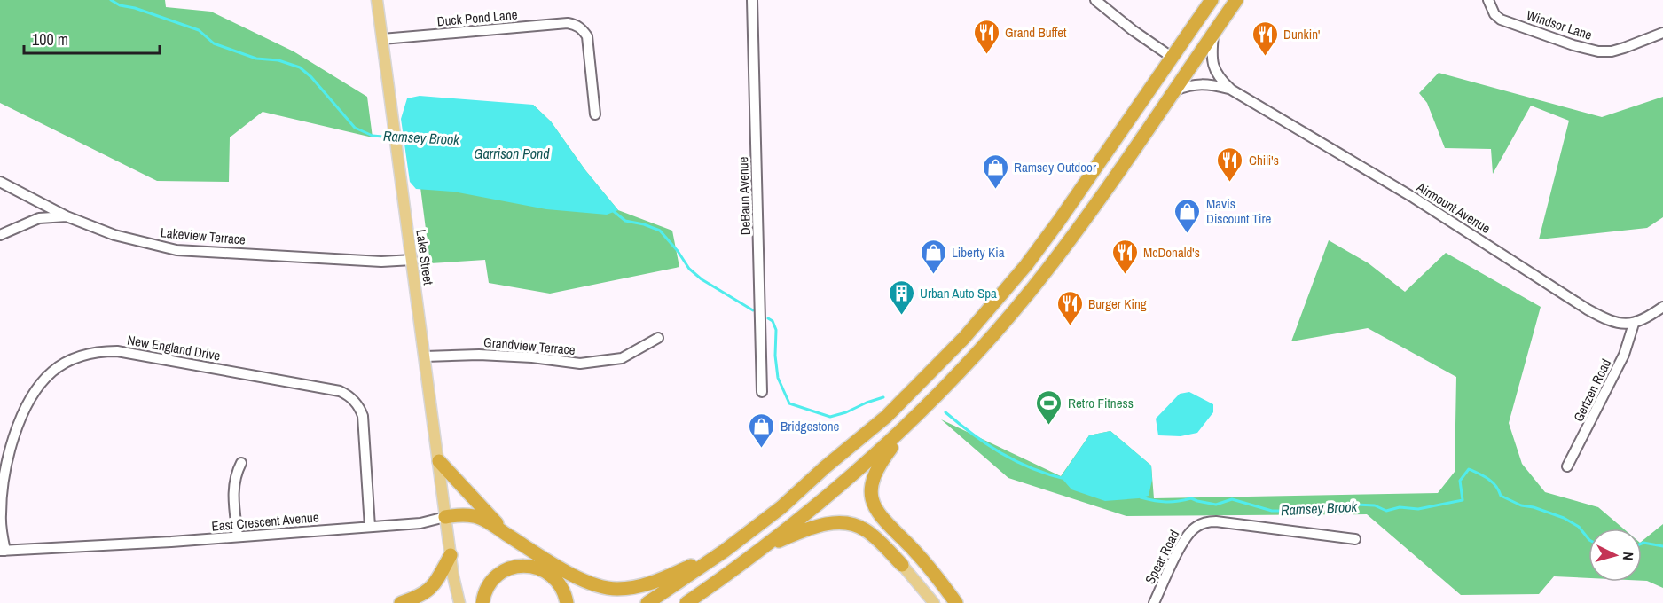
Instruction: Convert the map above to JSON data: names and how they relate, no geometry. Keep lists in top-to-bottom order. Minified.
{"streets":{"main road":["Lake Street"],"street":["Duck Pond Lane","Windsor Lane","DeBaun Avenue","Airmount Avenue","Lakeview Terrace","Grandview Terrace","New England Drive","Gertzen Road","East Crescent Avenue","Spear Road"]},"crossings":[["Duck Pond Lane","Lake Street"],["Airmount Avenue","Gertzen Road"],["Lakeview Terrace","Lake Street"],["Lake Street","Grandview Terrace"],["Lake Street","East Crescent Avenue"],["New England Drive","East Crescent Avenue"]],"water":["Ramsey Brook","Garrison Pond"],"places":{"restaurant":["Grand Buffet","Dunkin'","Chili's","McDonald's","Burger King"],"shop":["Ramsey Outdoor","Mavis Discount Tire","Liberty Kia","Bridgestone"],"building":["Urban Auto Spa"],"sports":["Retro Fitness"]},"scale_bar":"100 m","north":"right"}
